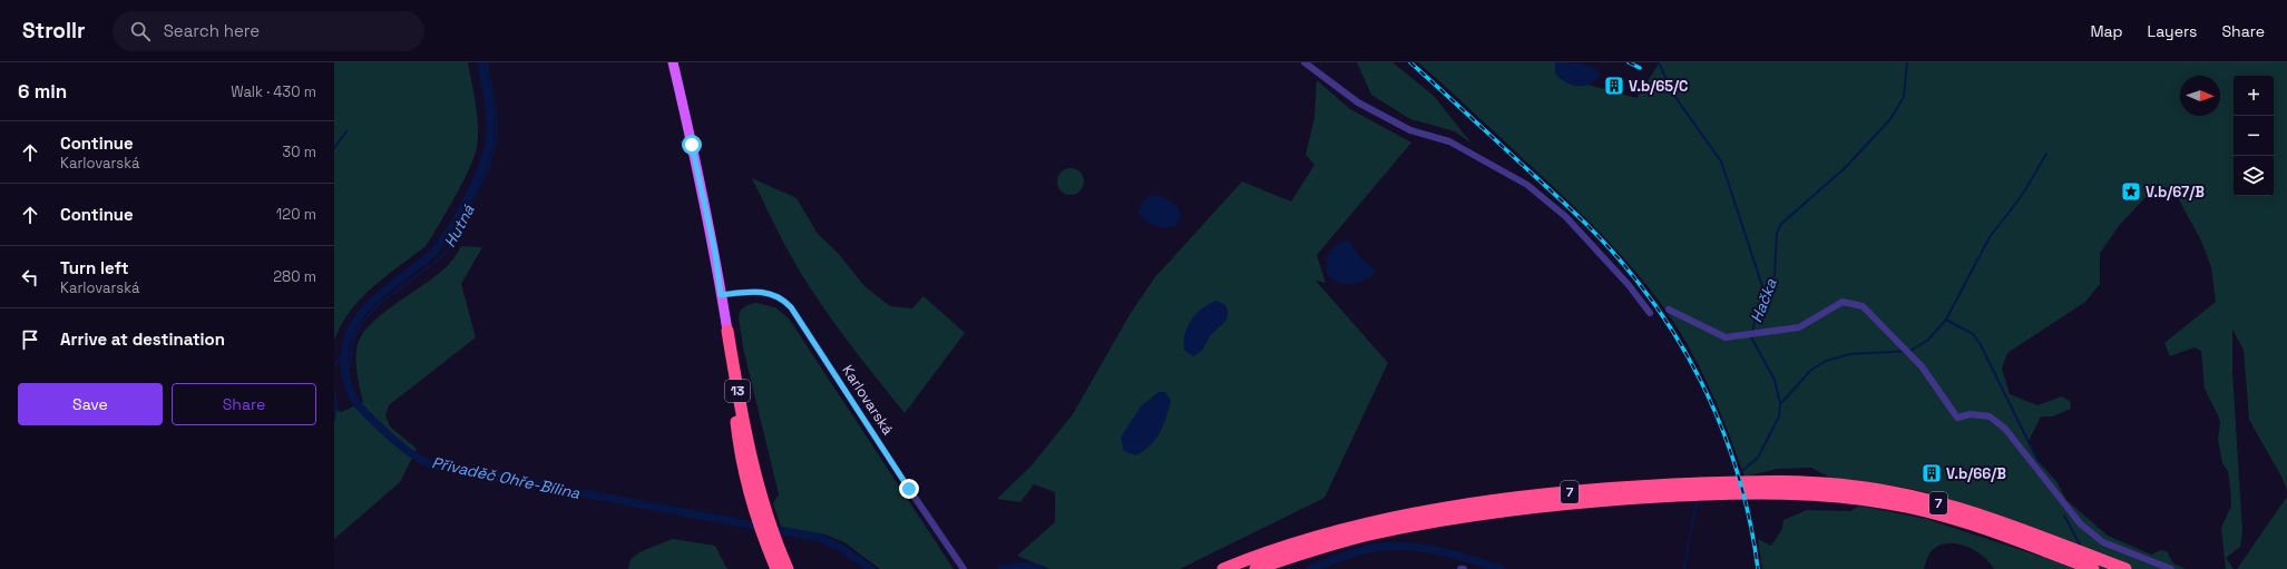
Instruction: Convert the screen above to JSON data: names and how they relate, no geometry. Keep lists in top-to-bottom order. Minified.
{"streets":{"highway":["13","7"],"street":["Karlovarská"]},"crossings":[["13","Karlovarská"]],"water":["Hutná","Hačka","Přivaděč Ohře-Bílina"],"places":{"building":["V.b/65/C","V.b/66/B"],"place":["V.b/67/B"]},"north":"right","page":{"header":"Strollr","search":"Search here","nav":["Map","Layers","Share"],"heading":["6 min","Walk · 430 m"],"map_buttons":["+","−"],"list":[["Continue","Karlovarská","30 m"],["Continue","120 m"],["Turn left","Karlovarská","280 m"],"Arrive at destination"],"buttons":["Save","Share"]}}
